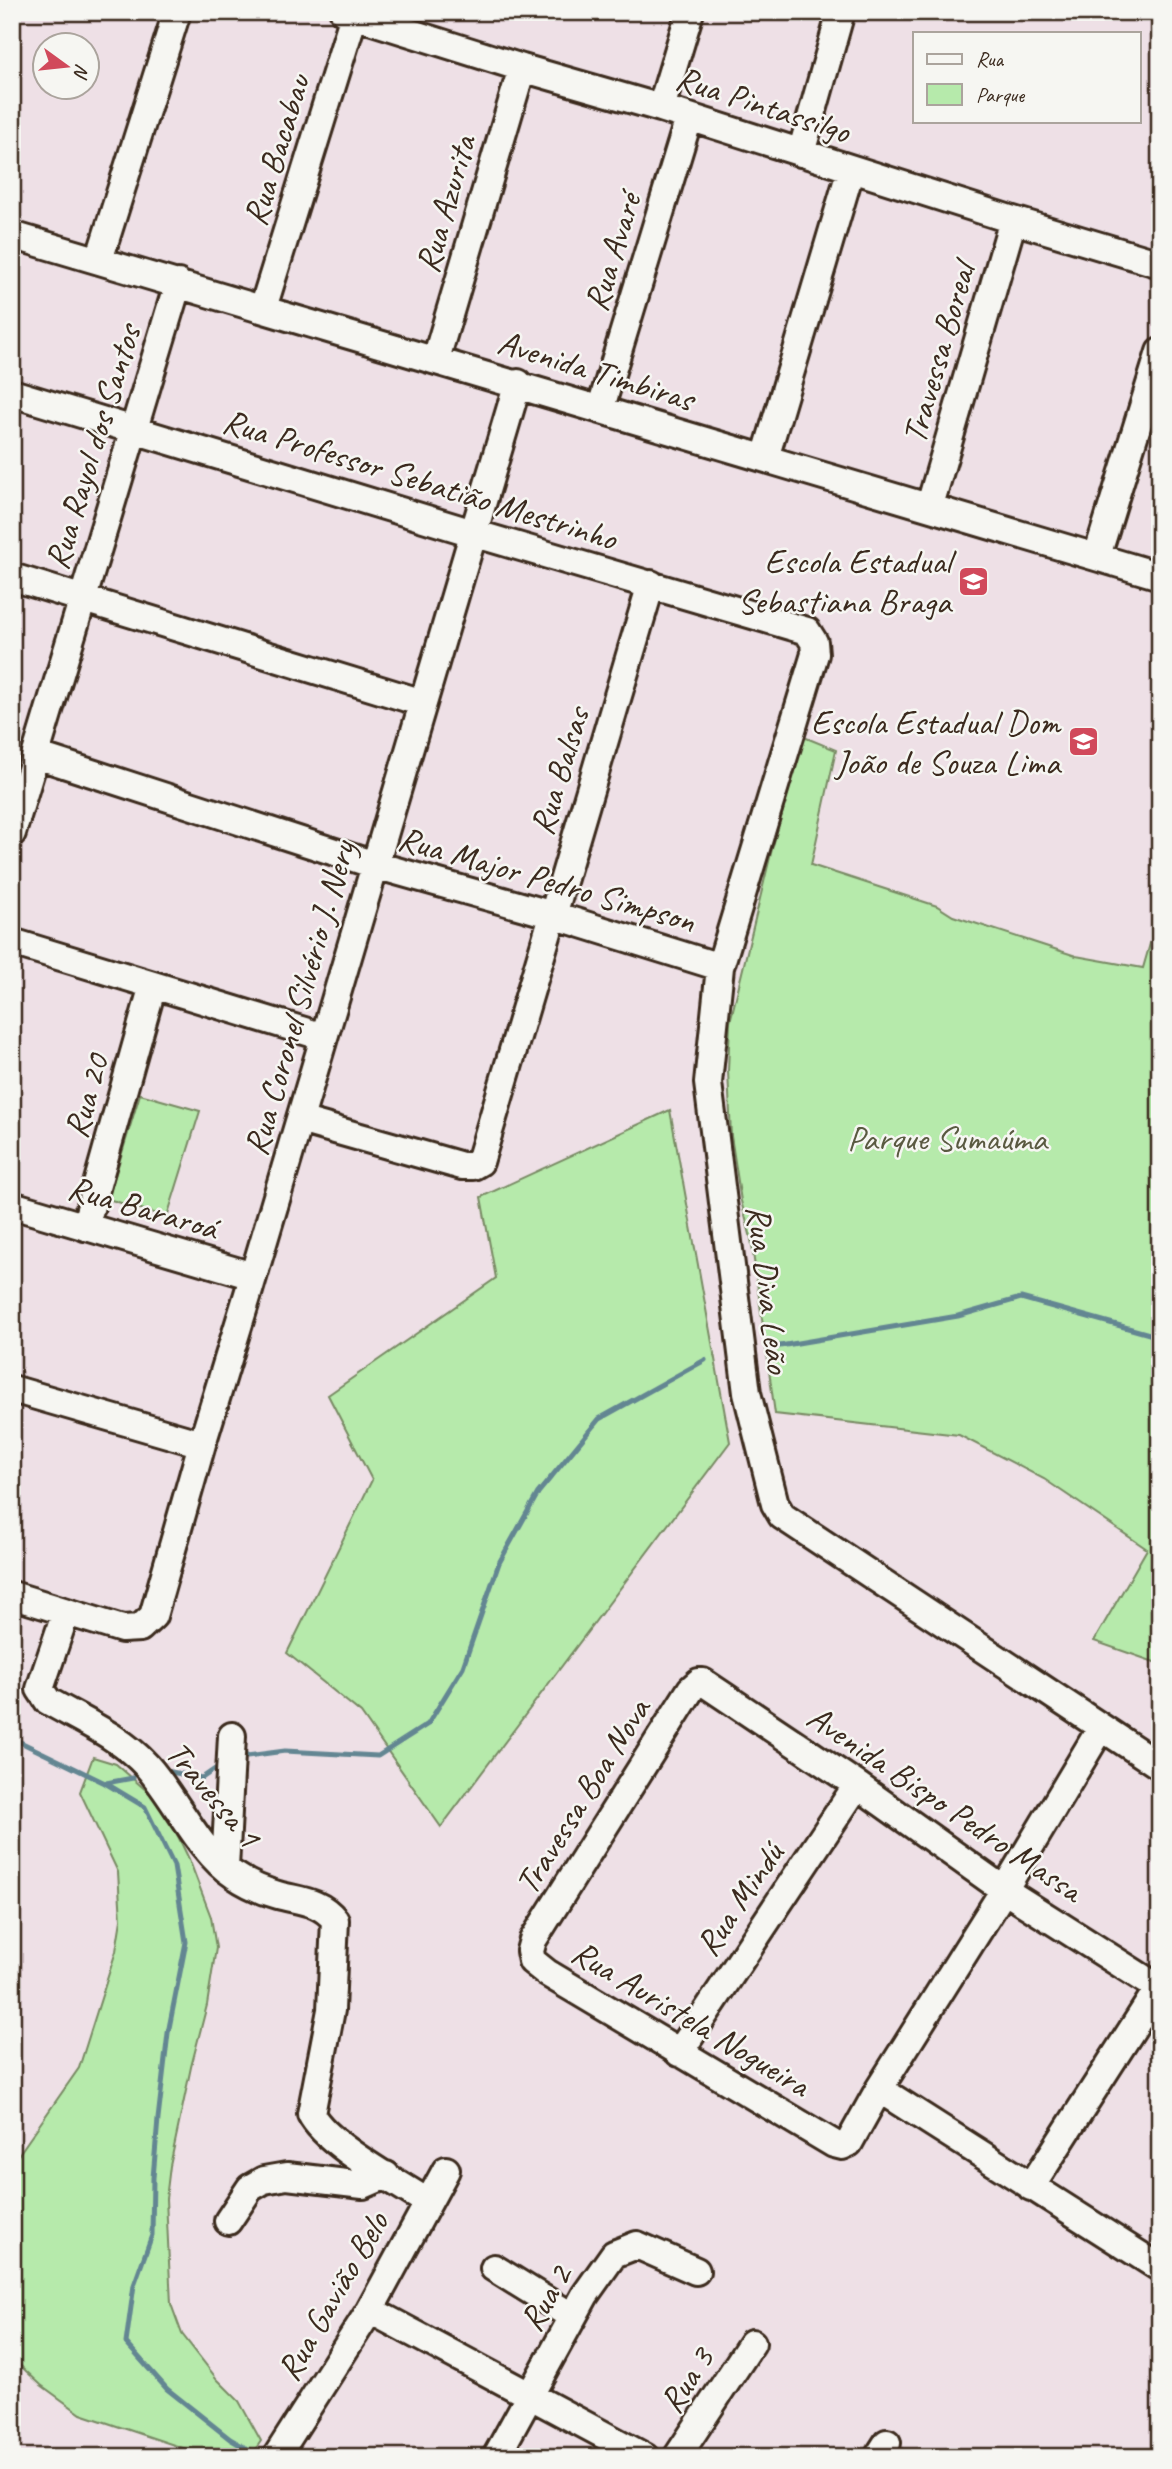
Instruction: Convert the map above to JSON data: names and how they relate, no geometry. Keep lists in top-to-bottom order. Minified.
{"streets":{"street":["Rua Pintassilgo","Rua Bacabau","Rua Azurita","Rua Avaré","Travessa Boreal","Avenida Timbiras","Rua Rayol dos Santos","Rua Professor Sebatião Mestrinho","Rua Balsas","Rua Major Pedro Simpson","Rua Coronel Silvério J. Nery","Rua 20","Rua Bararoá","Rua Diva Leão","Travessa 1","Travessa Boa Nova","Avenida Bispo Pedro Massa","Rua Mindú","Rua Auristela Nogueira","Rua Gavião Belo","Rua 2","Rua 3"]},"crossings":[["Rua Pintassilgo","Rua Bacabau"],["Rua Pintassilgo","Rua Azurita"],["Rua Pintassilgo","Rua Avaré"],["Rua Pintassilgo","Travessa Boreal"],["Rua Bacabau","Avenida Timbiras"],["Rua Azurita","Avenida Timbiras"],["Rua Avaré","Avenida Timbiras"],["Travessa Boreal","Avenida Timbiras"],["Avenida Timbiras","Rua Rayol dos Santos"],["Avenida Timbiras","Rua Coronel Silvério J. Nery"],["Rua Rayol dos Santos","Rua Professor Sebatião Mestrinho"],["Rua Rayol dos Santos","Rua Major Pedro Simpson"],["Rua Professor Sebatião Mestrinho","Rua Balsas"],["Rua Professor Sebatião Mestrinho","Rua Coronel Silvério J. Nery"],["Rua Professor Sebatião Mestrinho","Rua Diva Leão"],["Rua Balsas","Rua Major Pedro Simpson"],["Rua Balsas","Rua Coronel Silvério J. Nery"],["Rua Major Pedro Simpson","Rua Coronel Silvério J. Nery"],["Rua Major Pedro Simpson","Rua Diva Leão"],["Rua Coronel Silvério J. Nery","Rua Bararoá"],["Rua Coronel Silvério J. Nery","Travessa 1"],["Rua 20","Rua Bararoá"],["Travessa 1","Rua Gavião Belo"],["Travessa Boa Nova","Avenida Bispo Pedro Massa"],["Travessa Boa Nova","Rua Auristela Nogueira"],["Avenida Bispo Pedro Massa","Rua Mindú"],["Rua Mindú","Rua Auristela Nogueira"]],"parks":["Parque Sumaúma"],"places":{"school or university":["Escola Estadual Sebastiana Braga","Escola Estadual Dom João de Souza Lima"]},"legend":["Rua","Parque"],"north":"right"}
